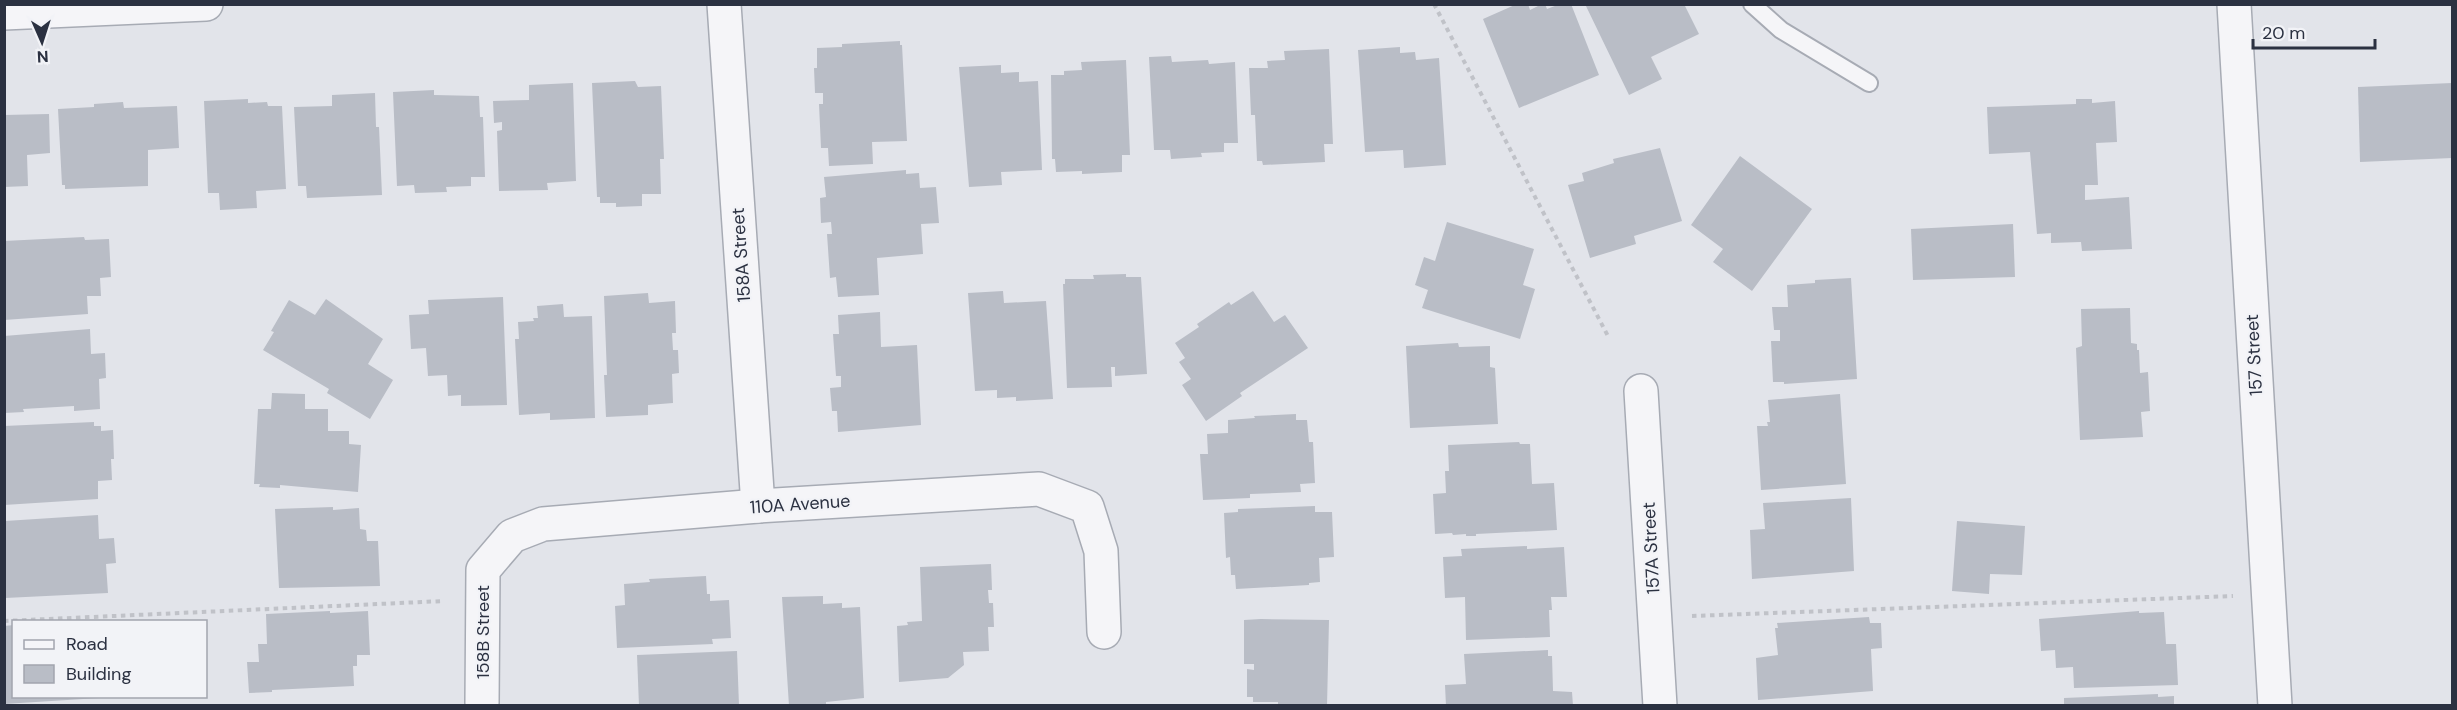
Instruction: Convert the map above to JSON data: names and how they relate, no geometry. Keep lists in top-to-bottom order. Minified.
{"streets":{"street":["158A Street","157 Street","110A Avenue","157A Street","158B Street"]},"crossings":[["158A Street","110A Avenue"],["110A Avenue","158B Street"]],"legend":["Road","Building"],"scale_bar":"20 m","north":"bottom"}
